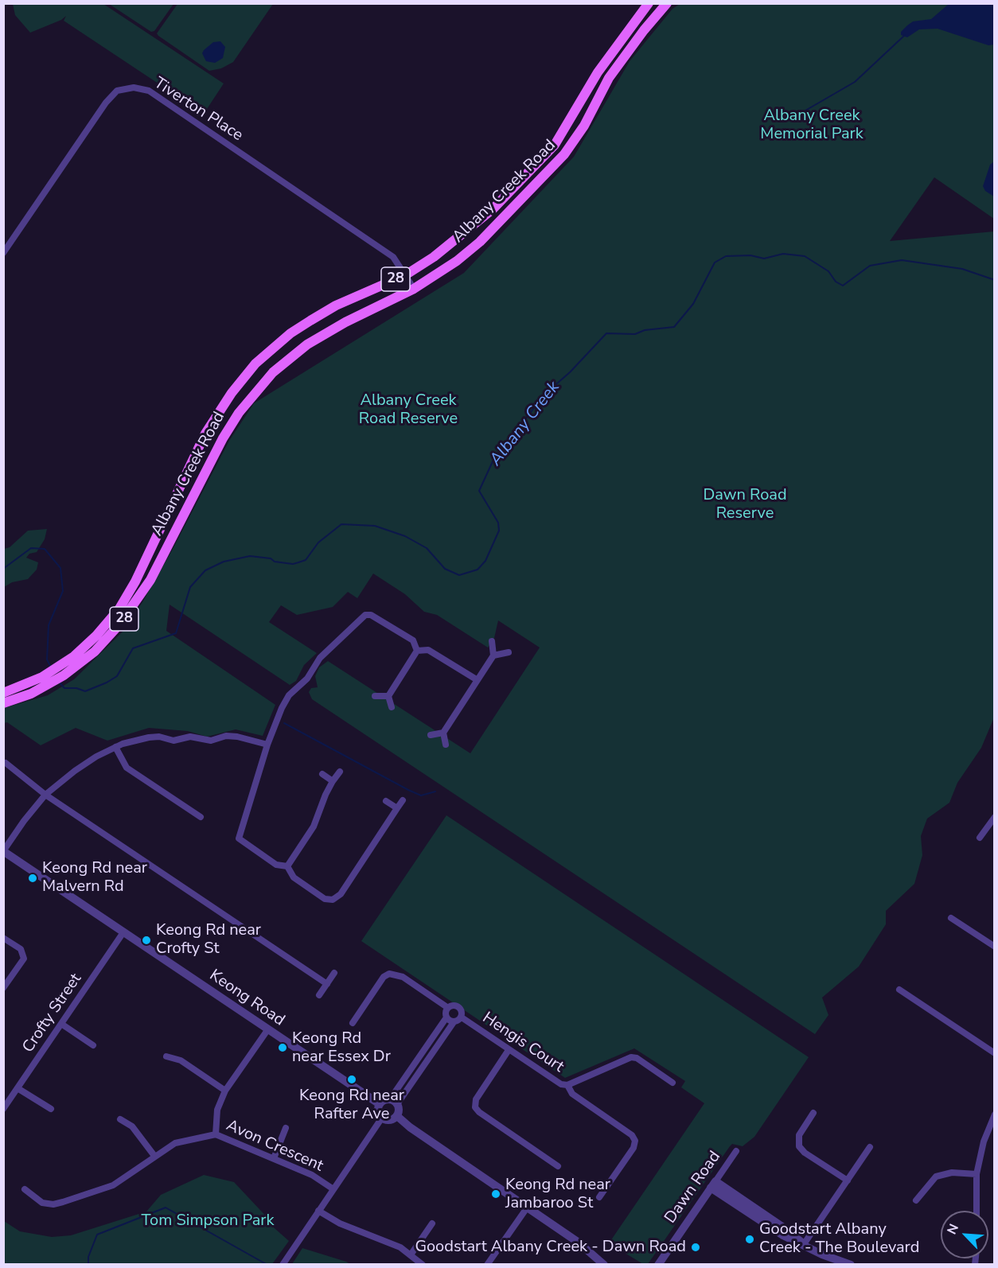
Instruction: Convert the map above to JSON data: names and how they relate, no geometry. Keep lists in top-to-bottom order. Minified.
{"streets":{"main road":["Albany Creek Road","28"],"street":["Tiverton Place","Keong Road","Crofty Street","Hengis Court","Avon Crescent","Dawn Road"]},"crossings":[["Tiverton Place","Albany Creek Road"],["Keong Road","Crofty Street"]],"water":["Albany Creek"],"parks":["Albany Creek Memorial Park","Albany Creek Road Reserve","Dawn Road Reserve","Tom Simpson Park"],"places":["Keong Rd near Malvern Rd","Keong Rd near Crofty St","Keong Rd near Essex Dr","Keong Rd near Rafter Ave","Keong Rd near Jambaroo St","Goodstart Albany Creek - The Boulevard","Goodstart Albany Creek - Dawn Road"],"north":"top left"}
